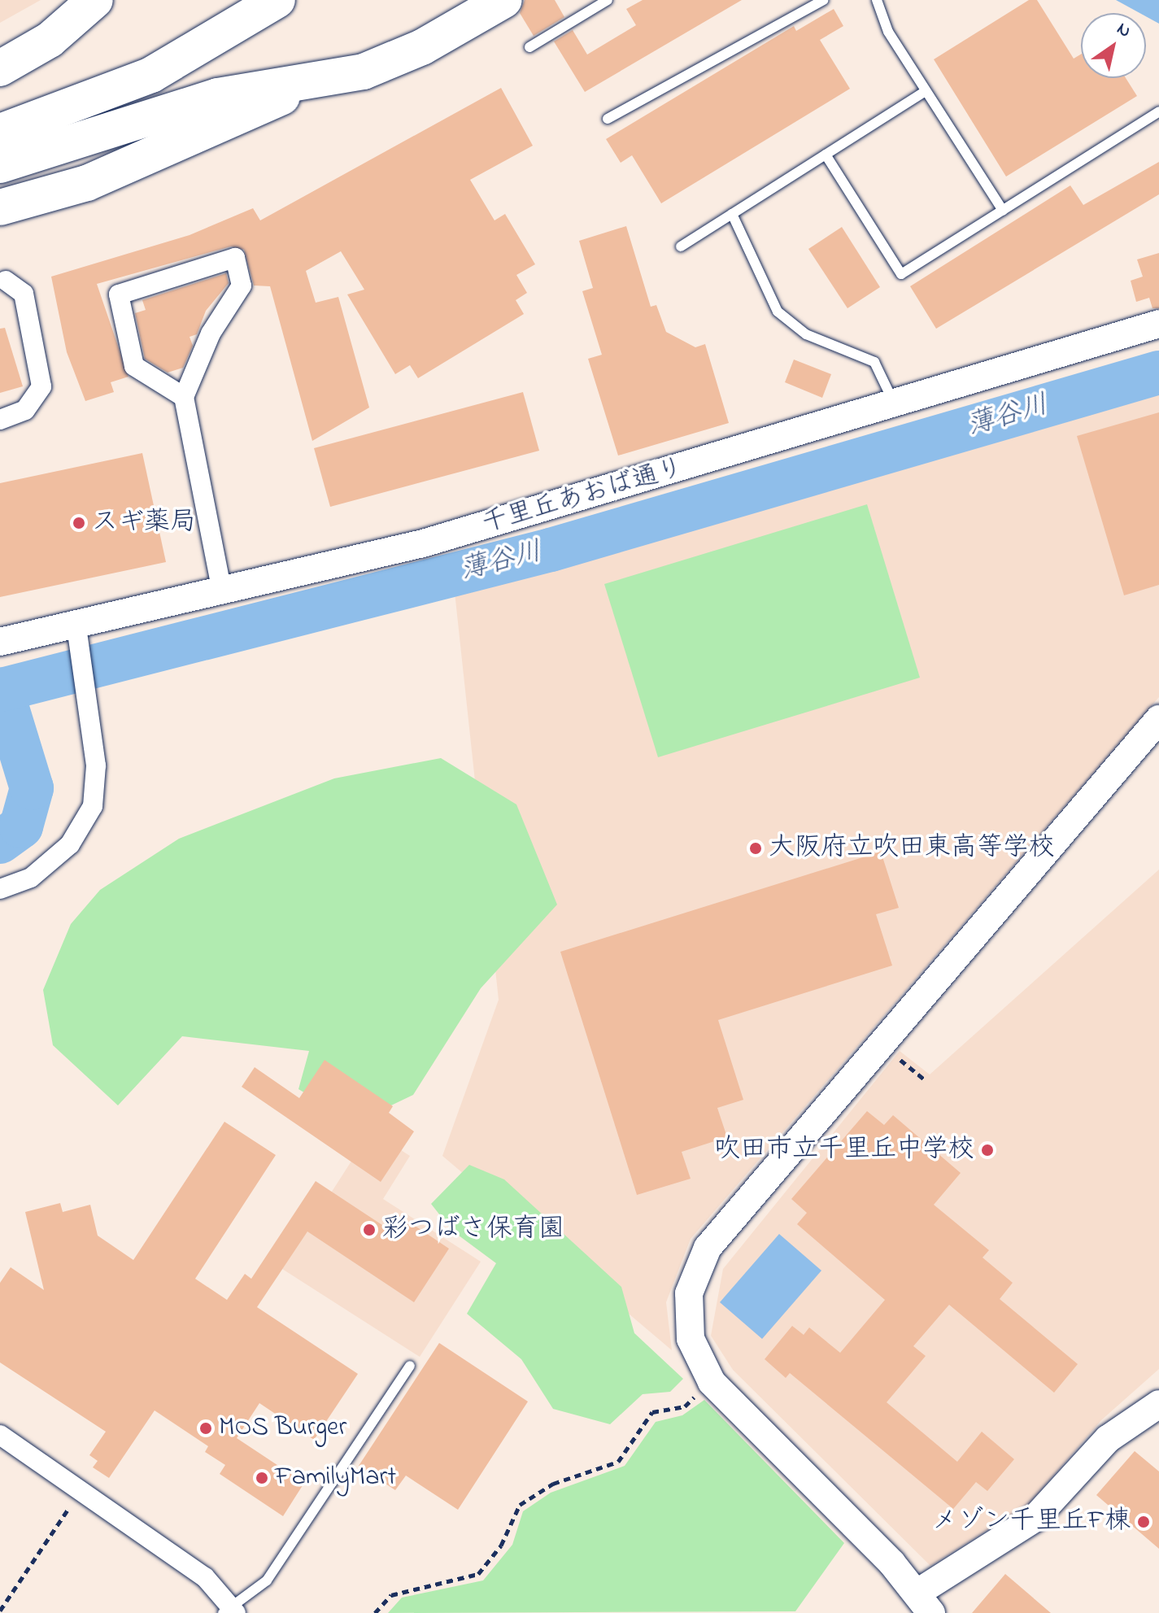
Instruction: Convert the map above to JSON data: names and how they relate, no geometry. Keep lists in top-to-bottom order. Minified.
{"streets":{"street":["千里丘あおば通り"]},"water":["薄谷川"],"places":["スギ薬局","大阪府立吹田東高等学校","吹田市立千里丘中学校","彩つばさ保育園","MOS Burger","FamilyMart","メゾン千里丘F棟"],"north":"top right"}
